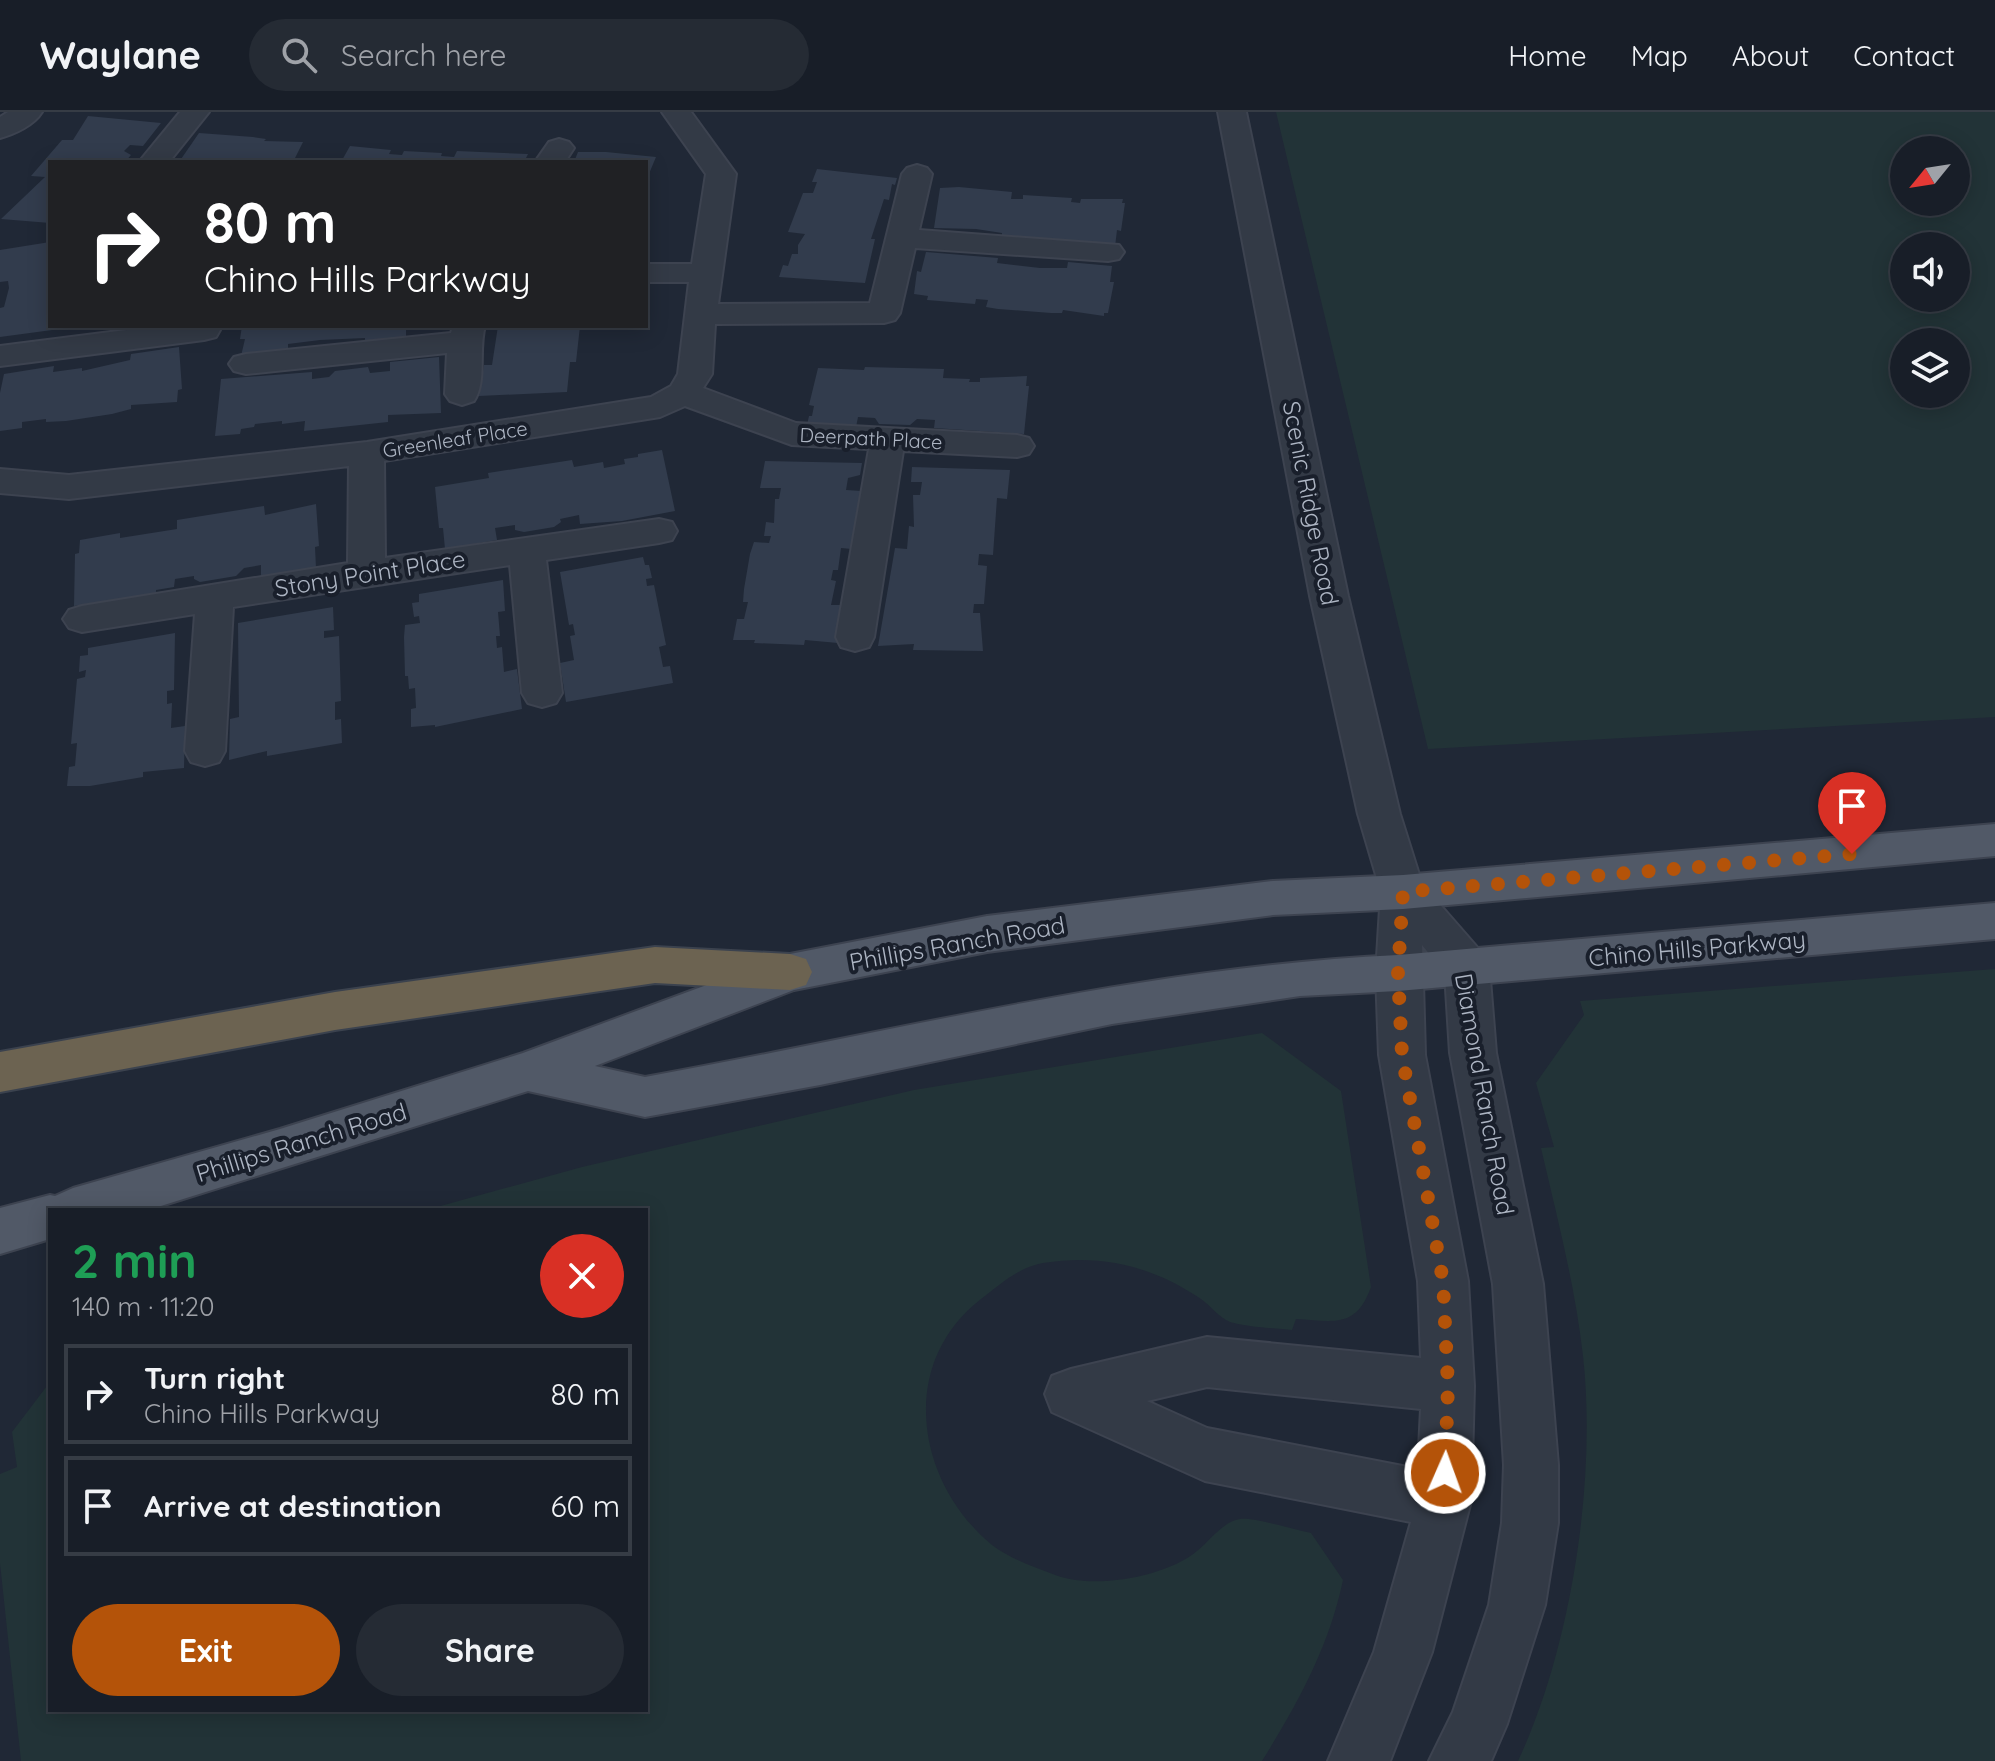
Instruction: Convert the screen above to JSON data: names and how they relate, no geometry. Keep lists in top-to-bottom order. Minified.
{"streets":{"main road":["Phillips Ranch Road","Chino Hills Parkway"],"street":["Deerpath Place","Greenleaf Place","Scenic Ridge Road","Stony Point Place","Diamond Ranch Road"]},"crossings":[["Deerpath Place","Greenleaf Place"],["Scenic Ridge Road","Phillips Ranch Road"],["Scenic Ridge Road","Diamond Ranch Road"],["Phillips Ranch Road","Diamond Ranch Road"],["Chino Hills Parkway","Diamond Ranch Road"]],"north":"bottom left","page":{"header":"Waylane","search":"Search here","nav":["Home","Map","About","Contact"],"turn":["80 m","Chino Hills Parkway"],"heading":["2 min","140 m · 11:20"],"list":[{"name":"Turn right","note":"Chino Hills Parkway","value":"80 m"},{"name":"Arrive at destination","value":"60 m"}],"buttons":["Exit","Share"]}}
